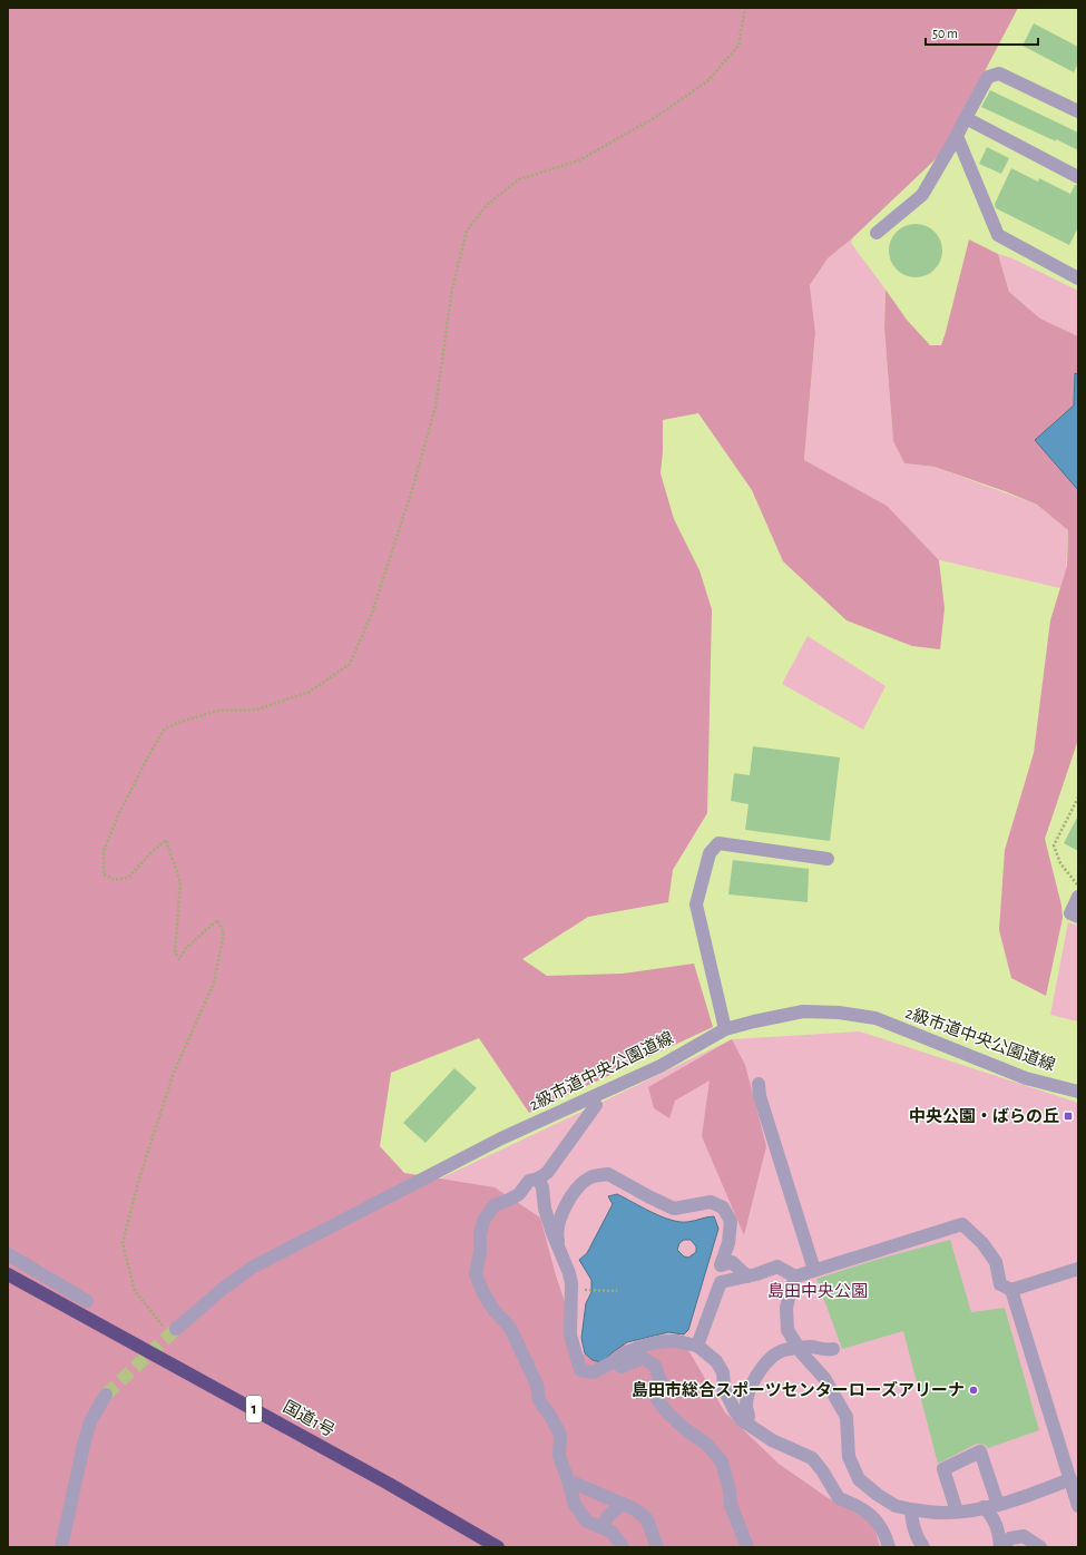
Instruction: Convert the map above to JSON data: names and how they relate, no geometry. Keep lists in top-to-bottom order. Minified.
{"streets":{"highway":["1","国道1号"],"street":["2級市道中央公園道線"]},"parks":["島田中央公園"],"places":{"transit":["中央公園・ばらの丘"],"other":["島田市総合スポーツセンターローズアリーナ"]},"scale_bar":"50 m"}
